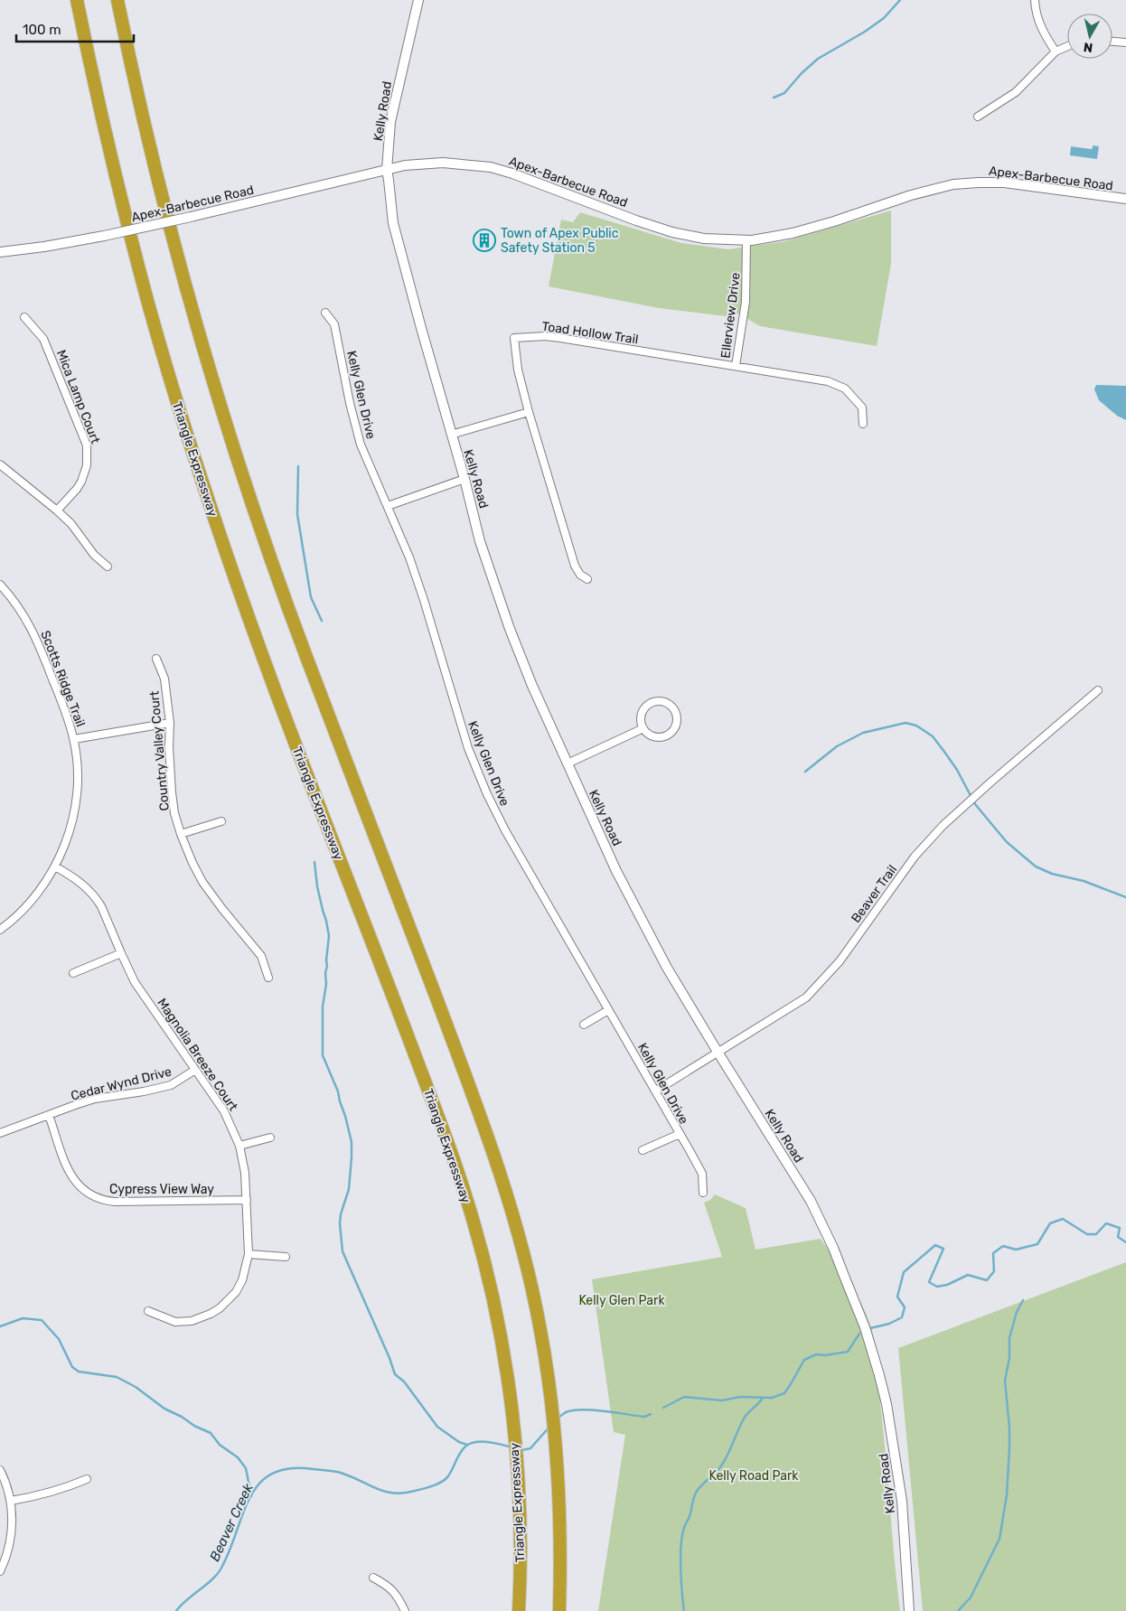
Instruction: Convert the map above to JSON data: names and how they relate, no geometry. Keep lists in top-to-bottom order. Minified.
{"streets":{"highway":["Triangle Expressway"],"street":["Kelly Road","Apex-Barbecue Road","Ellerview Drive","Toad Hollow Trail","Kelly Glen Drive","Mica Lamp Court","Scotts Ridge Trail","Country Valley Court","Beaver Trail","Magnolia Breeze Court","Cedar Wynd Drive","Cypress View Way"]},"crossings":[["Kelly Road","Apex-Barbecue Road"],["Kelly Road","Beaver Trail"],["Apex-Barbecue Road","Ellerview Drive"],["Ellerview Drive","Toad Hollow Trail"],["Kelly Glen Drive","Beaver Trail"],["Scotts Ridge Trail","Magnolia Breeze Court"],["Magnolia Breeze Court","Cedar Wynd Drive"],["Magnolia Breeze Court","Cypress View Way"],["Cedar Wynd Drive","Cypress View Way"]],"water":["Beaver Creek"],"parks":["Kelly Glen Park","Kelly Road Park"],"places":{"building":["Town of Apex Public Safety Station 5"]},"scale_bar":"100 m","north":"bottom"}
